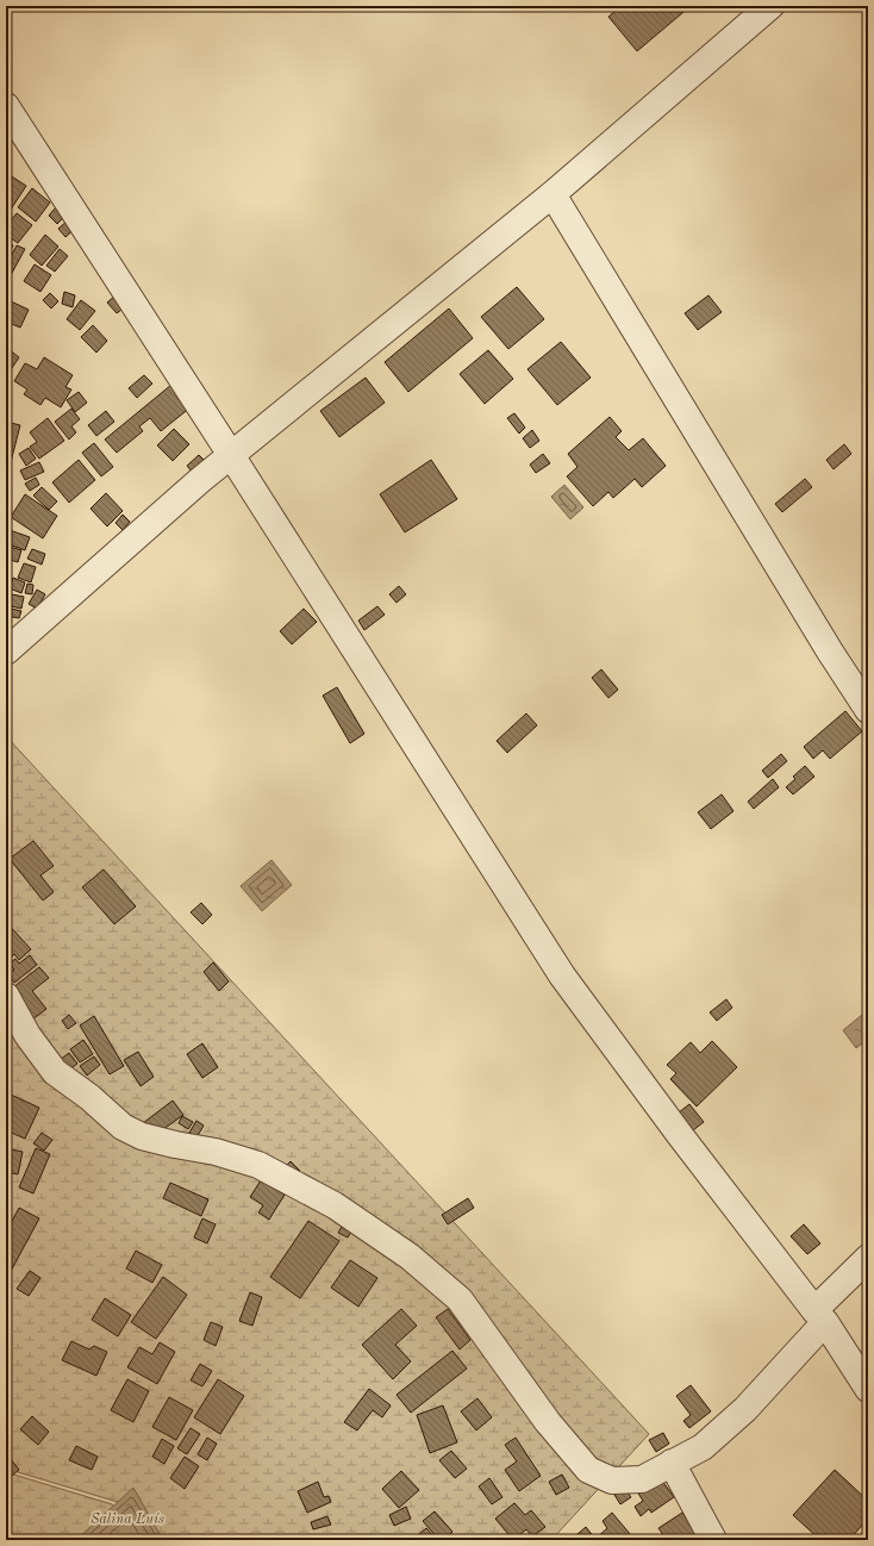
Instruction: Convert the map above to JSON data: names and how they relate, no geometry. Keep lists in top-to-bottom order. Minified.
{"water":["Salina Luís"]}
